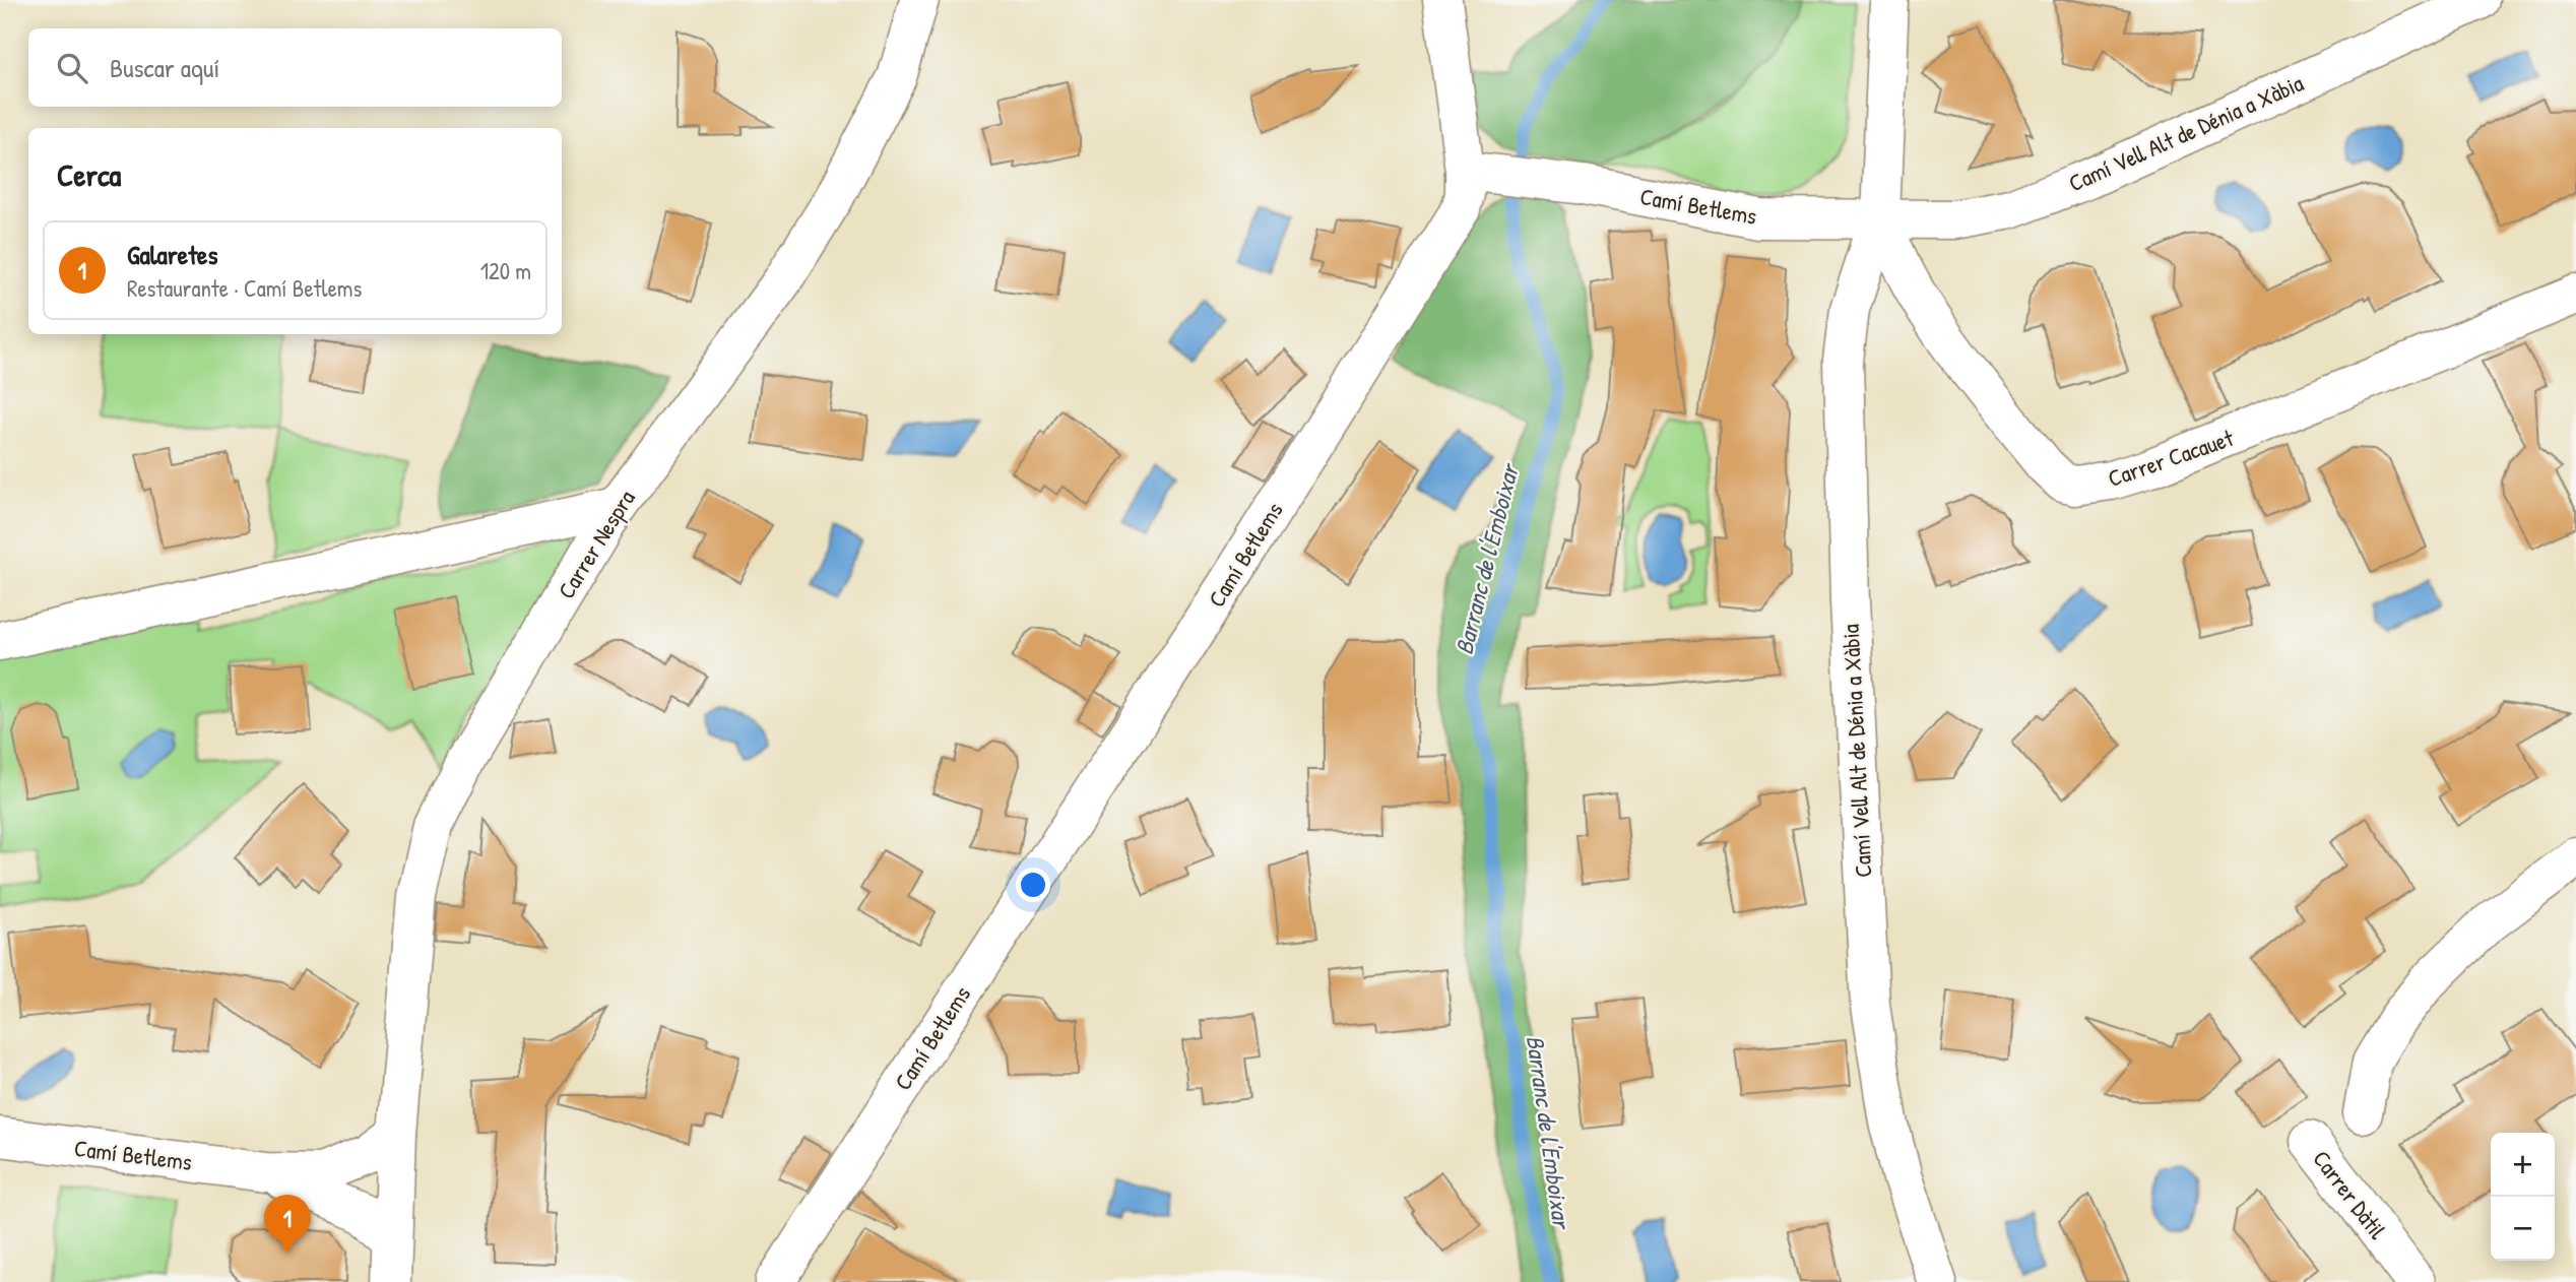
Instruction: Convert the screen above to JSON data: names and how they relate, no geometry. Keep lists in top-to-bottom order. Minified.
{"streets":{"street":["Camí Vell Alt de Dénia a Xàbia","Camí Betlems","Carrer Cacauet","Carrer Nespra","Carrer Dàtil"]},"crossings":[["Camí Vell Alt de Dénia a Xàbia","Camí Betlems"],["Camí Vell Alt de Dénia a Xàbia","Carrer Cacauet"],["Camí Betlems","Carrer Cacauet"],["Camí Betlems","Carrer Nespra"]],"water":["Barranc de l'Emboixar"],"page":{"search":"Buscar aquí","heading":"Cerca","list":[{"mark":"1","name":"Galaretes","note":"Restaurante · Camí Betlems","value":"120 m"}],"map_buttons":["+","−"],"pins":"1"}}
